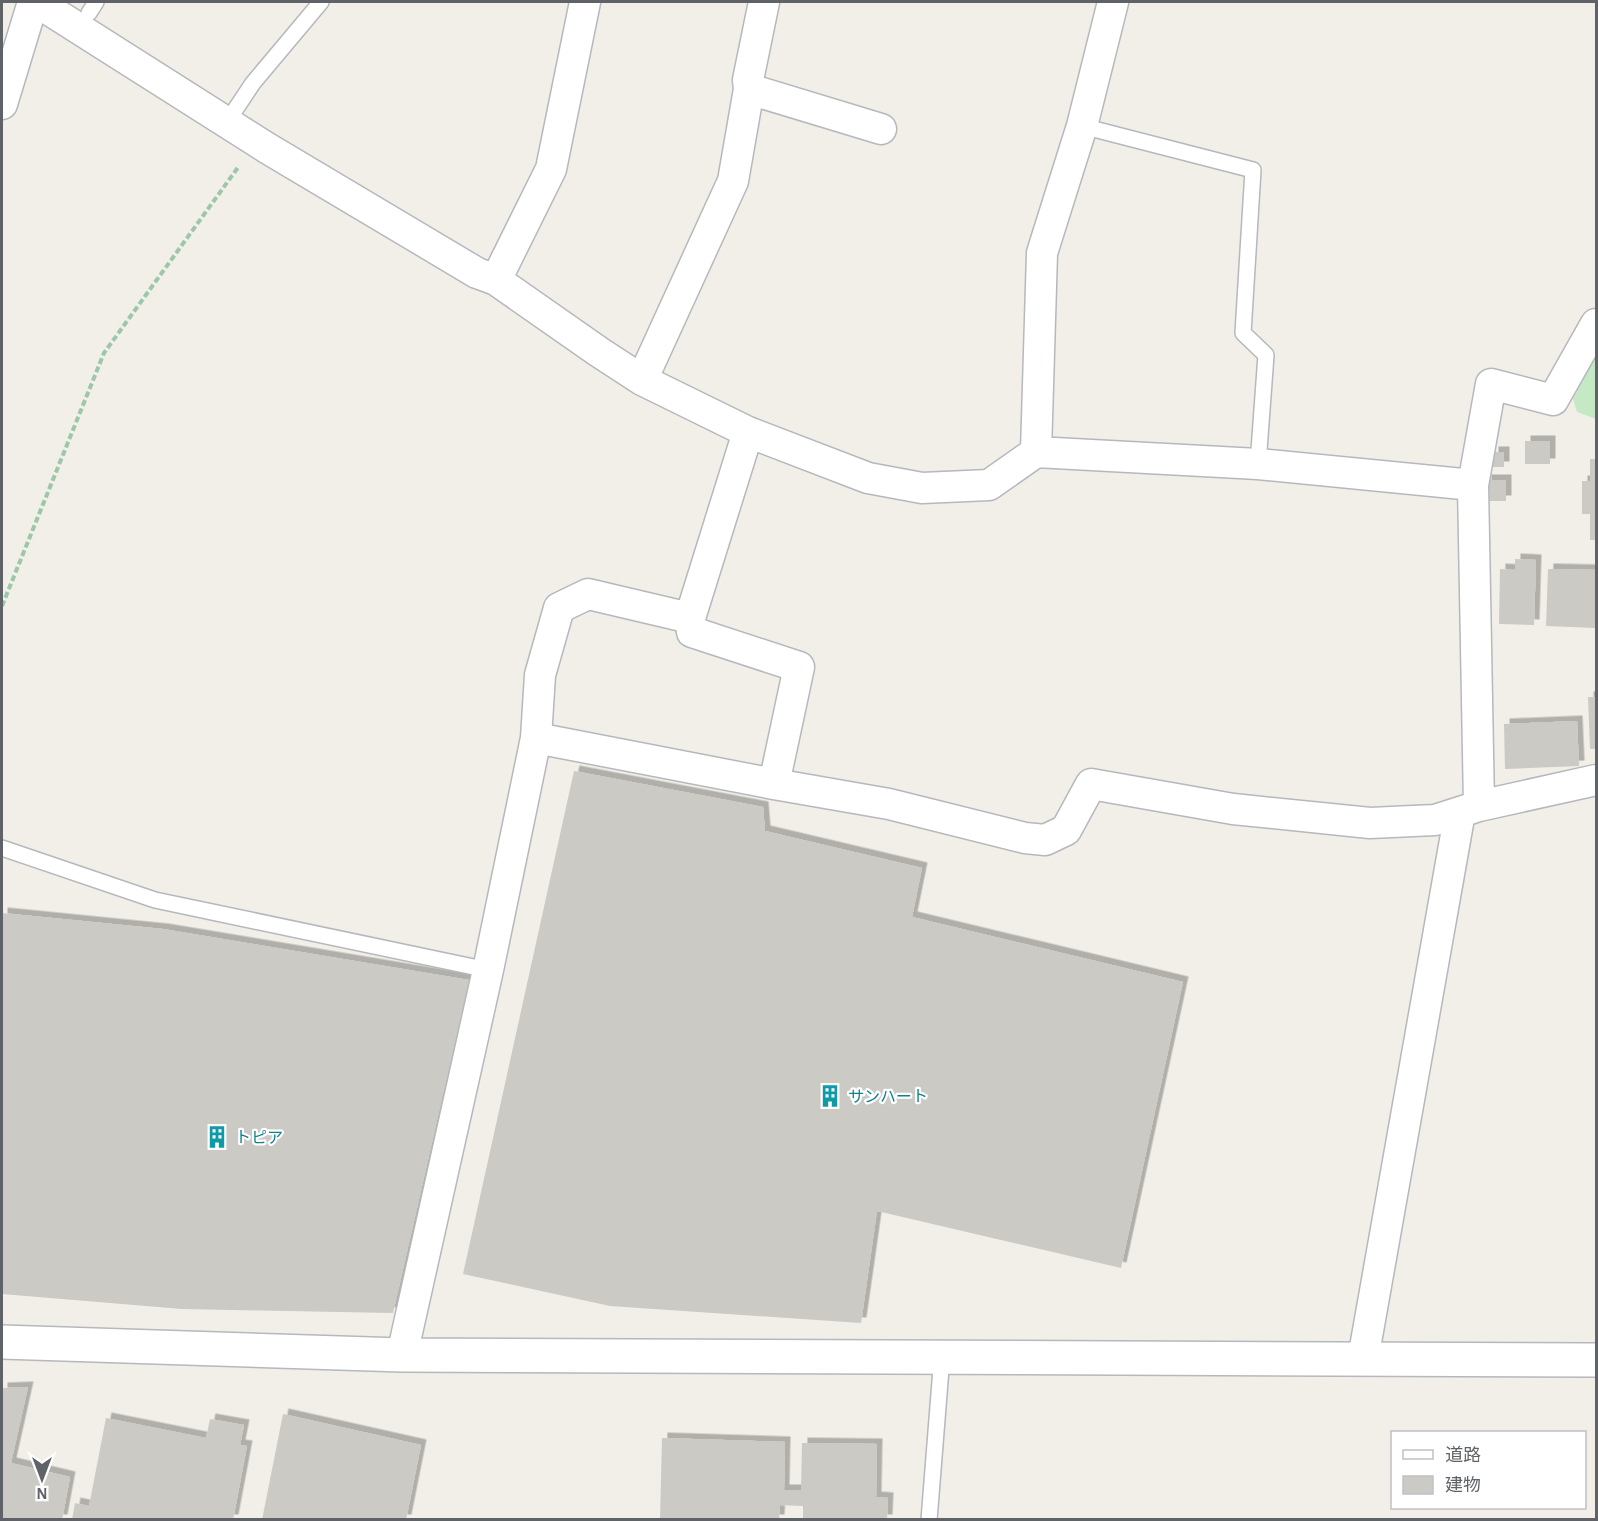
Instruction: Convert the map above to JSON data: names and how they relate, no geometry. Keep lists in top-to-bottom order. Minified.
{"places":{"building":["サンハート","トピア"]},"legend":["道路","建物"],"north":"bottom"}
